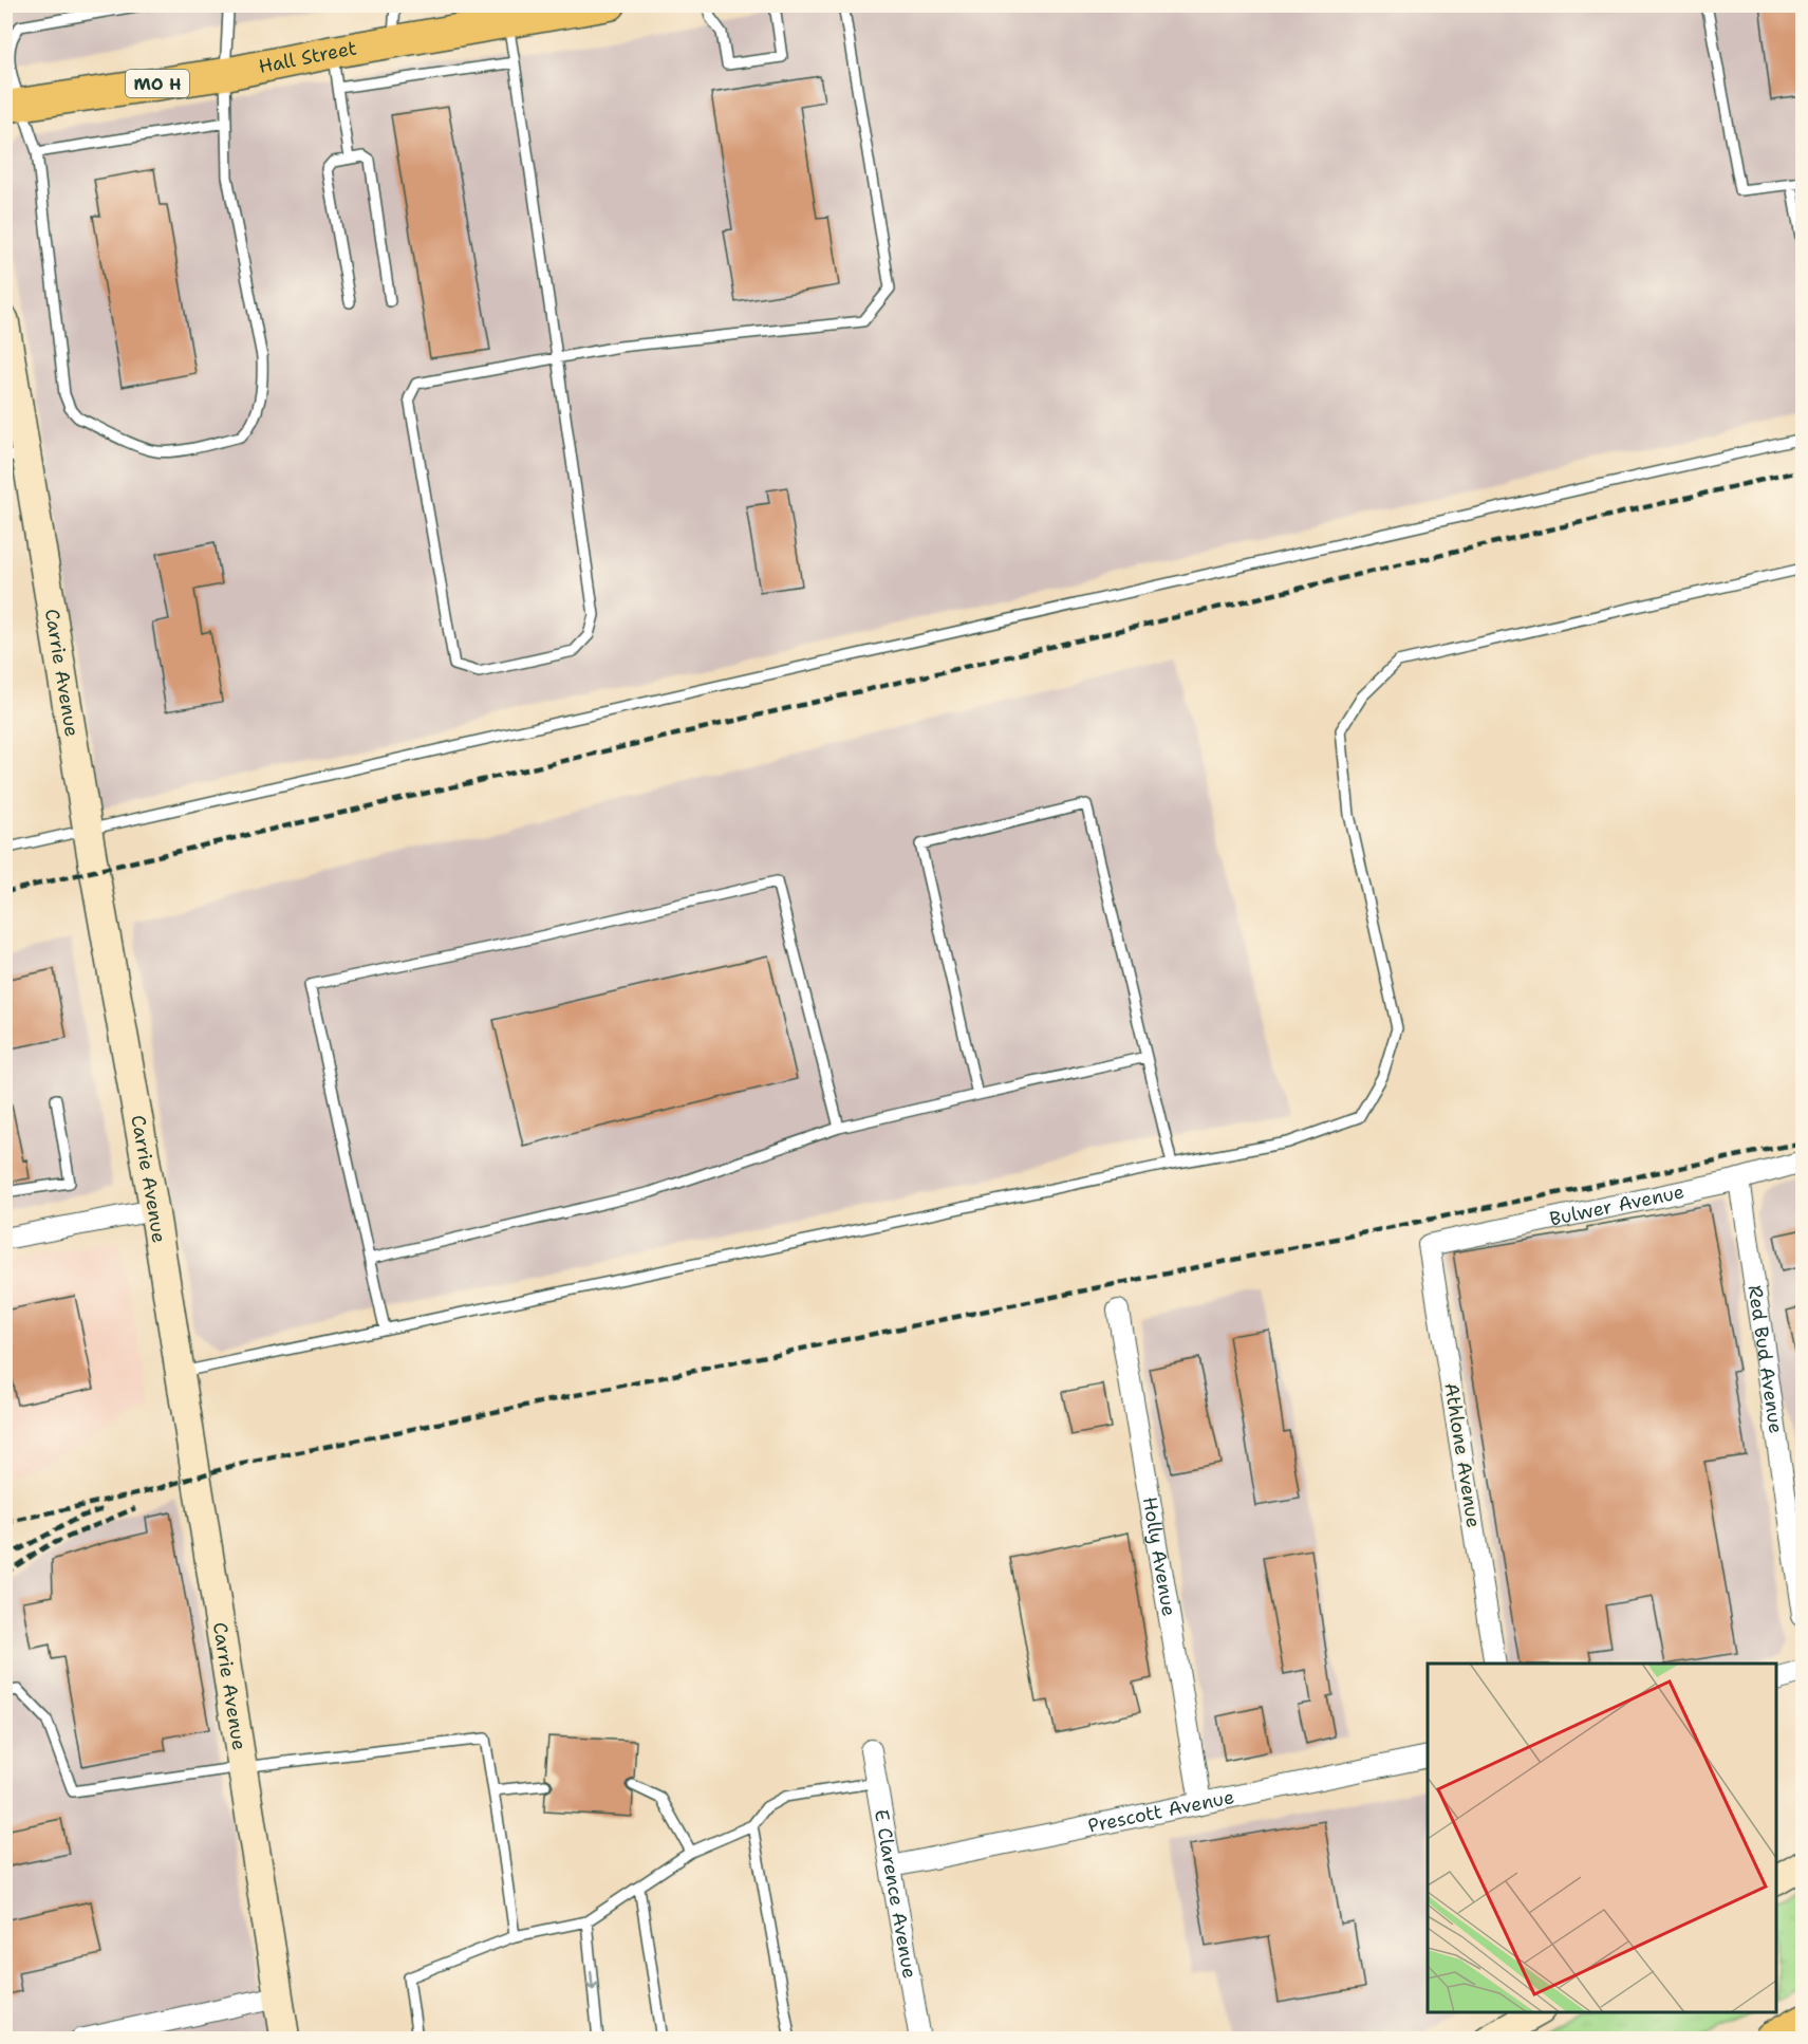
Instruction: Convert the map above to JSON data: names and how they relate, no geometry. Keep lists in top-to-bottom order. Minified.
{"streets":{"main road":["Hall Street","MO H"],"street":["Carrie Avenue","Bulwer Avenue","Red Bud Avenue","Athlone Avenue","Holly Avenue","Prescott Avenue","E Clarence Avenue"]},"crossings":[["Bulwer Avenue","Red Bud Avenue"],["Bulwer Avenue","Athlone Avenue"],["Holly Avenue","Prescott Avenue"],["Prescott Avenue","E Clarence Avenue"]]}
